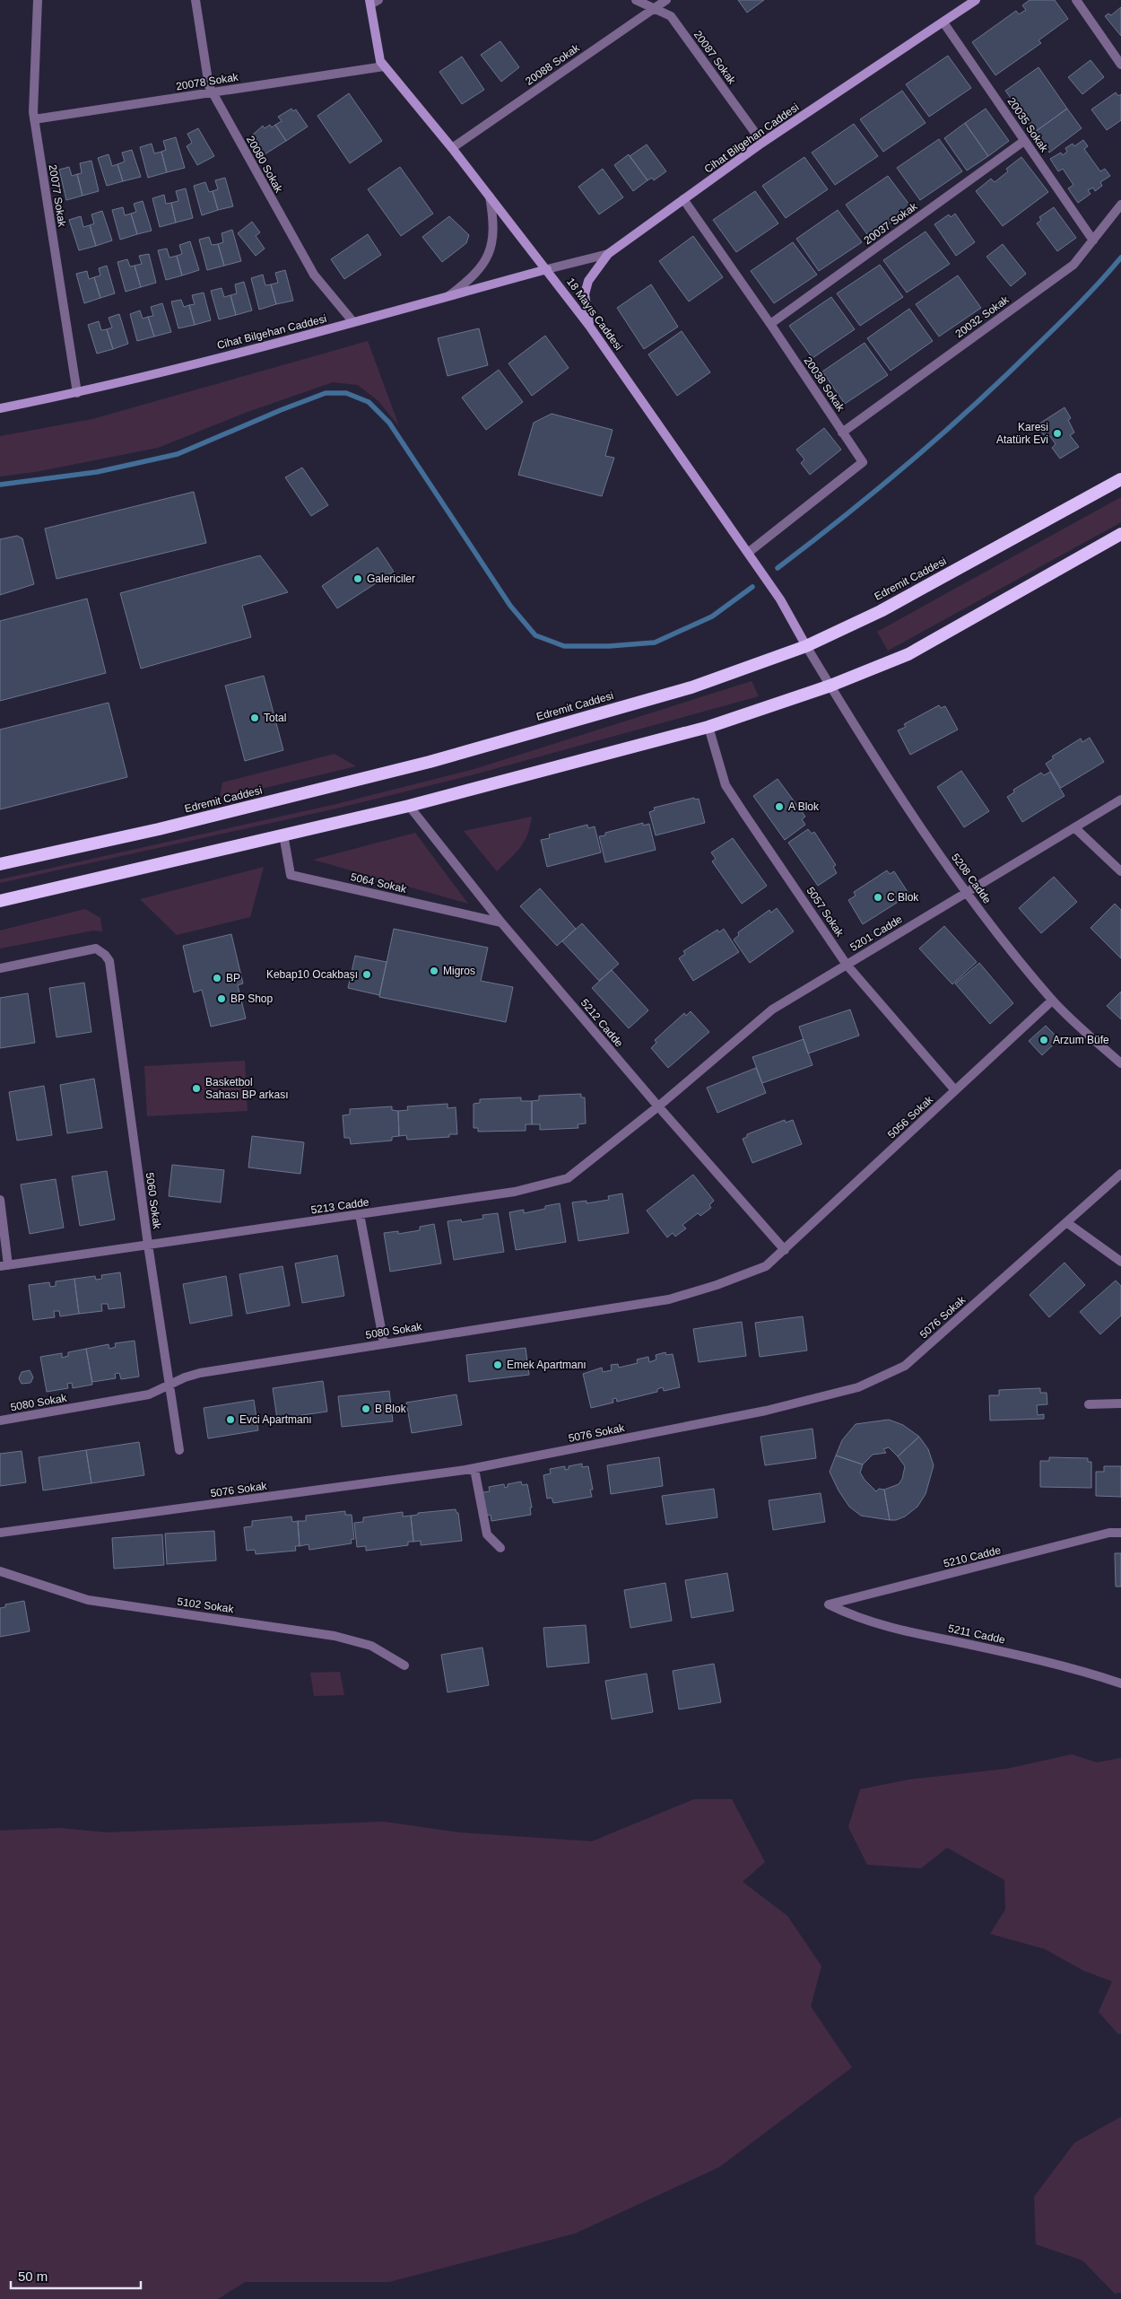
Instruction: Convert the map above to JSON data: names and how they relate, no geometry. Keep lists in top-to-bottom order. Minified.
{"streets":{"highway":["Edremit Caddesi"],"main road":["Cihat Bilgehan Caddesi","18 Mayıs Caddesi"],"street":["20087 Sokak","20088 Sokak","20078 Sokak","20035 Sokak","20080 Sokak","20077 Sokak","20037 Sokak","20032 Sokak","20038 Sokak","5208 Cadde","5064 Sokak","5057 Sokak","5201 Cadde","5212 Cadde","5056 Sokak","5060 Sokak","5213 Cadde","5076 Sokak","5080 Sokak","5210 Cadde","5102 Sokak","5211 Cadde"]},"crossings":[["20087 Sokak","20088 Sokak"],["20087 Sokak","Cihat Bilgehan Caddesi"],["20088 Sokak","18 Mayıs Caddesi"],["20078 Sokak","20080 Sokak"],["20078 Sokak","20077 Sokak"],["20078 Sokak","18 Mayıs Caddesi"],["20035 Sokak","Cihat Bilgehan Caddesi"],["20035 Sokak","20037 Sokak"],["20035 Sokak","20032 Sokak"],["Cihat Bilgehan Caddesi","20080 Sokak"],["Cihat Bilgehan Caddesi","20077 Sokak"],["Cihat Bilgehan Caddesi","18 Mayıs Caddesi"],["Cihat Bilgehan Caddesi","20038 Sokak"],["20037 Sokak","20038 Sokak"],["18 Mayıs Caddesi","20038 Sokak"],["18 Mayıs Caddesi","Edremit Caddesi"],["18 Mayıs Caddesi","5208 Cadde"],["20032 Sokak","20038 Sokak"],["Edremit Caddesi","5208 Cadde"],["5208 Cadde","5201 Cadde"],["5208 Cadde","5056 Sokak"],["5064 Sokak","5212 Cadde"],["5057 Sokak","5201 Cadde"],["5057 Sokak","5056 Sokak"],["5201 Cadde","5212 Cadde"],["5201 Cadde","5213 Cadde"],["5212 Cadde","5056 Sokak"],["5212 Cadde","5213 Cadde"],["5212 Cadde","5080 Sokak"],["5056 Sokak","5080 Sokak"],["5060 Sokak","5213 Cadde"],["5060 Sokak","5080 Sokak"],["5210 Cadde","5211 Cadde"]],"places":["Karesi Atatürk Evi","Galericiler","Total","A Blok","C Blok","Migros","Kebap10 Ocakbaşı","BP","BP Shop","Arzum Büfe","Basketbol Sahası BP arkası","Emek Apartmanı","B Blok","Evci Apartmanı"],"scale_bar":"50 m"}
